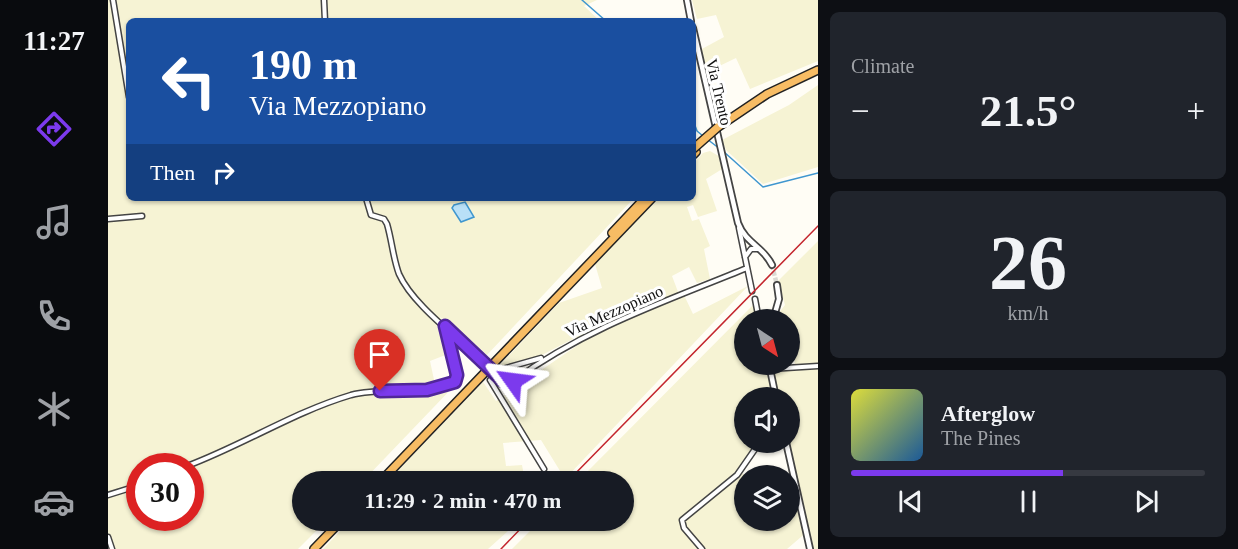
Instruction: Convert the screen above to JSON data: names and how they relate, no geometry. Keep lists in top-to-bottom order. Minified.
{"streets":{"street":["Via Trento","Via Mezzopiano"]},"north":"bottom right","page":{"tabs":"11:27","tile":["Climate",["26","km/h"]],"turn":["190 m","Via Mezzopiano"],"heat":["−","21.5°","+"],"then":"Then","song":["Afterglow","The Pines"],"limit":"30","trip":"11:29 · 2 min · 470 m"}}
